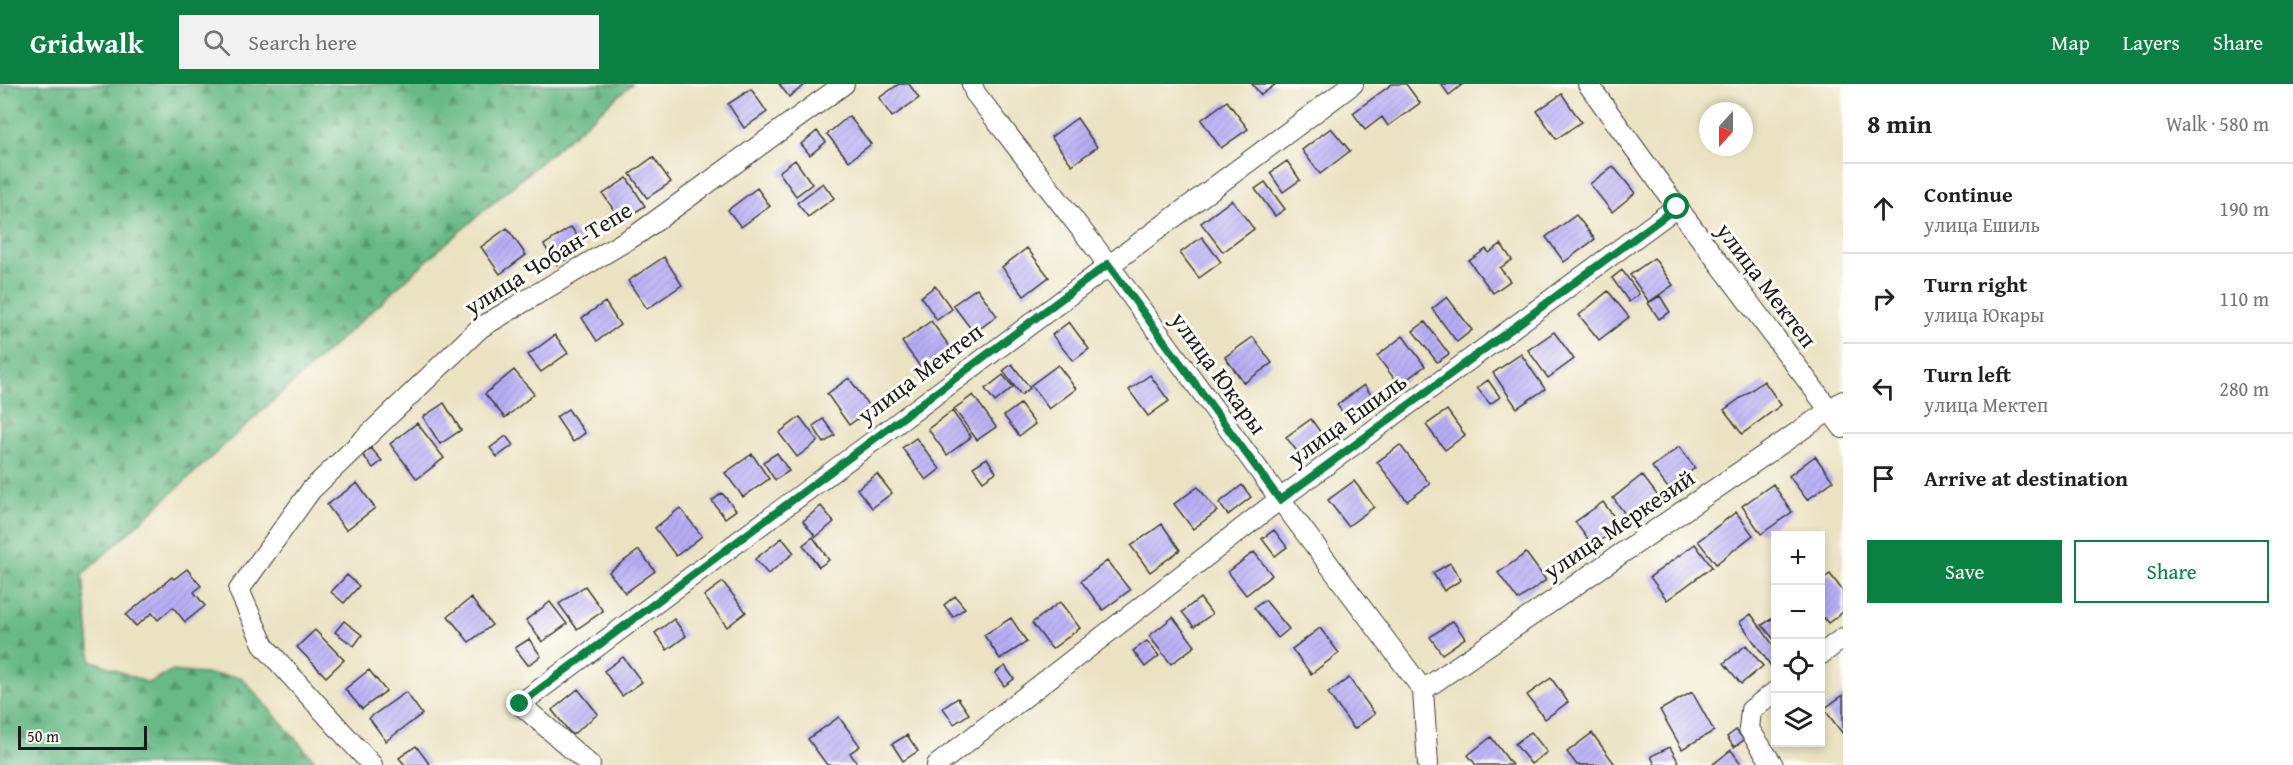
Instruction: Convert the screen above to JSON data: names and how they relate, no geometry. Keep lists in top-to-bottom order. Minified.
{"streets":{"street":["улица Чобан-Тепе","улица Мектеп","улица Юкары","улица Ешиль","улица Меркезий"]},"crossings":[["улица Мектеп","улица Юкары"],["улица Мектеп","улица Ешиль"],["улица Мектеп","улица Меркезий"],["улица Юкары","улица Ешиль"],["улица Юкары","улица Меркезий"]],"scale_bar":"50 m","north":"bottom","page":{"header":"Gridwalk","search":"Search here","nav":["Map","Layers","Share"],"heading":["8 min","Walk · 580 m"],"list":[["Continue","улица Ешиль","190 m"],["Turn right","улица Юкары","110 m"],["Turn left","улица Мектеп","280 m"],"Arrive at destination"],"buttons":["Save","Share"],"map_buttons":["+","−"],"scale":"50 m"}}
